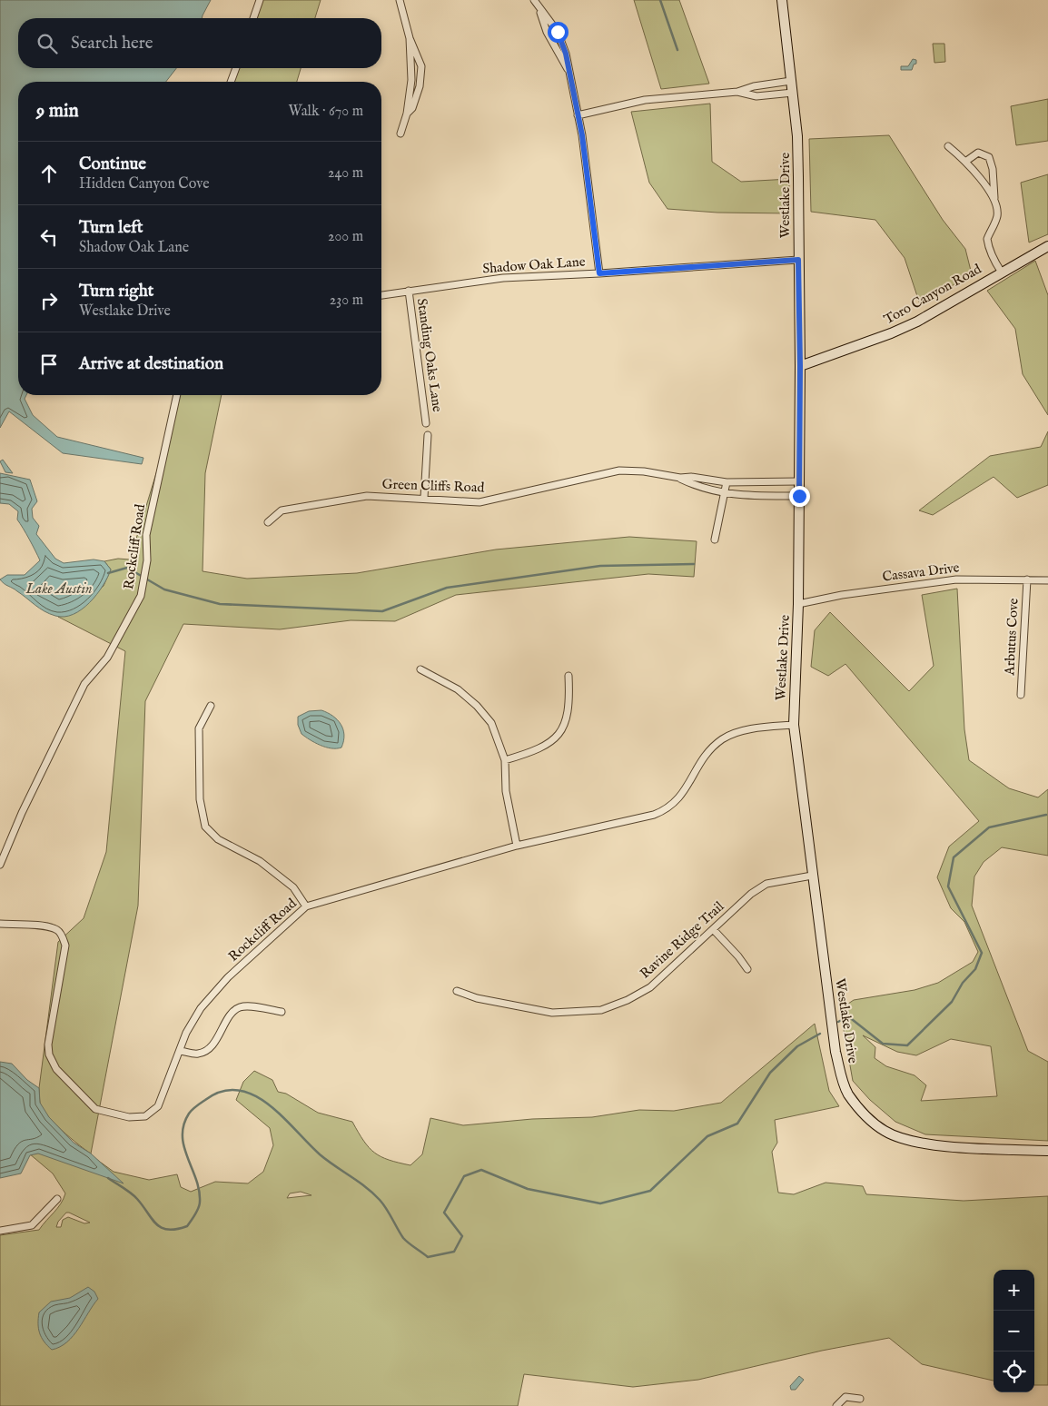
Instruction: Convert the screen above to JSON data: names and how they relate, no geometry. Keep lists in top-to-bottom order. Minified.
{"streets":{"street":["Westlake Drive","Shadow Oak Lane","Toro Canyon Road","Standing Oaks Lane","Green Cliffs Road","Rockcliff Road","Cassava Drive","Arbutus Cove","Ravine Ridge Trail"]},"crossings":[["Westlake Drive","Shadow Oak Lane"],["Westlake Drive","Toro Canyon Road"],["Westlake Drive","Green Cliffs Road"],["Westlake Drive","Rockcliff Road"],["Westlake Drive","Cassava Drive"],["Westlake Drive","Ravine Ridge Trail"],["Shadow Oak Lane","Standing Oaks Lane"],["Cassava Drive","Arbutus Cove"]],"water":["Lake Austin"],"page":{"search":"Search here","heading":["9 min","Walk · 670 m"],"list":[["Continue","Hidden Canyon Cove","240 m"],["Turn left","Shadow Oak Lane","200 m"],["Turn right","Westlake Drive","230 m"],"Arrive at destination"],"map_buttons":["+","−"]}}
